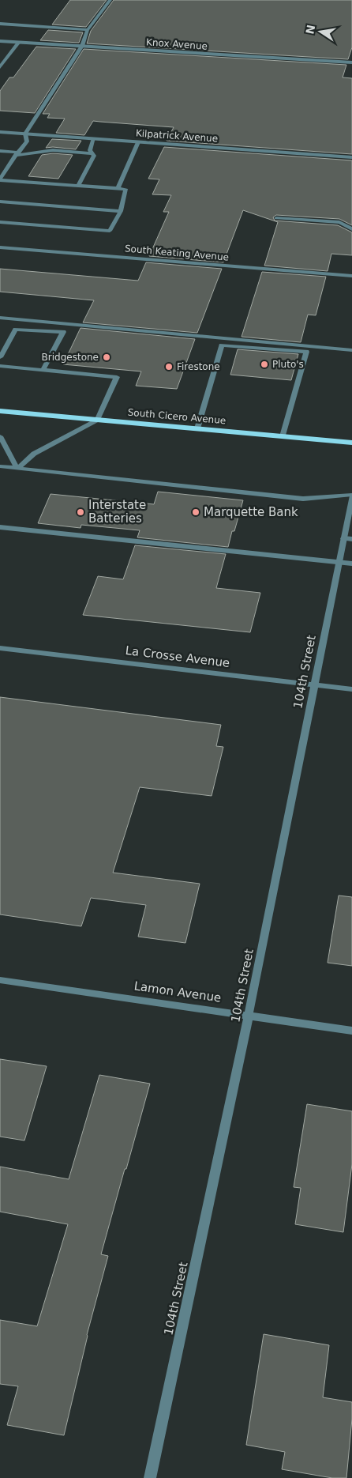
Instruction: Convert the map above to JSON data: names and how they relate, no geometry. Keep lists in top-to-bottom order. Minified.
{"streets":{"main road":["South Cicero Avenue"],"street":["Knox Avenue","Kilpatrick Avenue","South Keating Avenue","La Crosse Avenue","104th Street","Lamon Avenue"]},"crossings":[["La Crosse Avenue","104th Street"],["104th Street","Lamon Avenue"]],"places":["Bridgestone","Pluto's","Firestone","Interstate Batteries","Marquette Bank"],"north":"left"}
